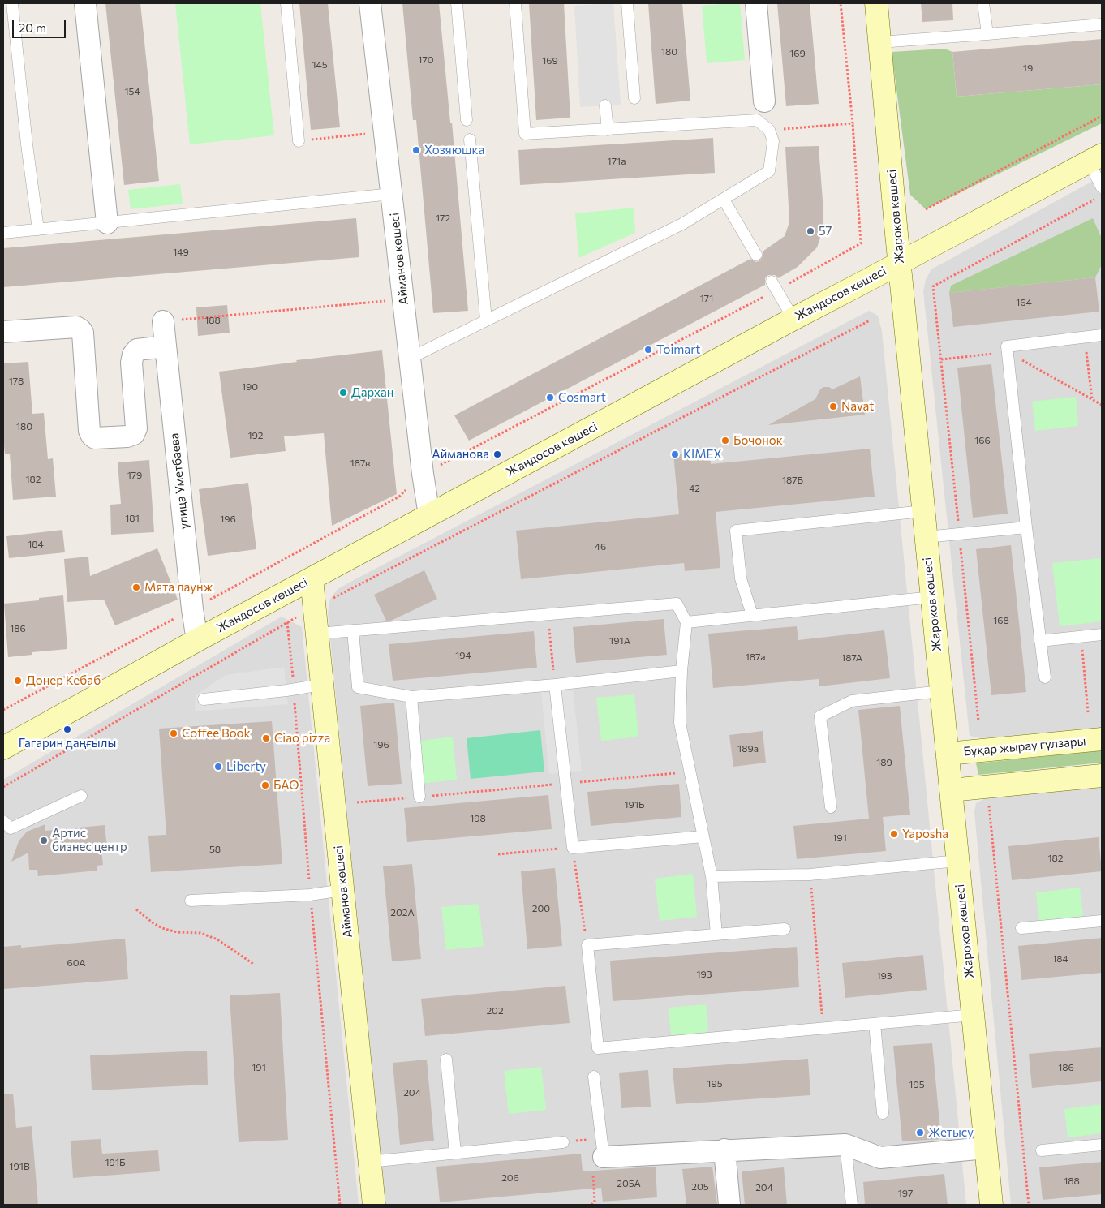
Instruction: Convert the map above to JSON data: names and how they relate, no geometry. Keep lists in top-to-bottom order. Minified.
{"streets":{"main road":["Жароков көшесі","Айманов көшесі","Жандосов көшесі","Бұқар жырау гүлзары"],"street":["улица Уметбаева"]},"crossings":[["Жароков көшесі","Жандосов көшесі"],["Жароков көшесі","Бұқар жырау гүлзары"],["Айманов көшесі","Жандосов көшесі"],["Жандосов көшесі","улица Уметбаева"]],"places":["Хозяюшка","57","Toimart","Дархан","Cosmart","Navat","Бочонок","Айманова","KIMEX","Мята лаунж","Донер Кебаб","Гагарин даңғылы","Coffee Book","Ciao pizza","Liberty","БАО","Yaposha","Артис бизнес центр","Жетысу"],"house_numbers":["180","169","170","169","145","19","154","171a","172","149","171","164","188","178","190","180","192","166","187в","179","182","187Б","42","181","196","184","46","168","186","191А","194","187а","187А","196","189а","189","191Б","198","191","58","182","200","202А","184","60А","193","193","202","191","186","195","195","204","191Б","191В","206","188","205А","205","204","197"],"scale_bar":"20 m"}
